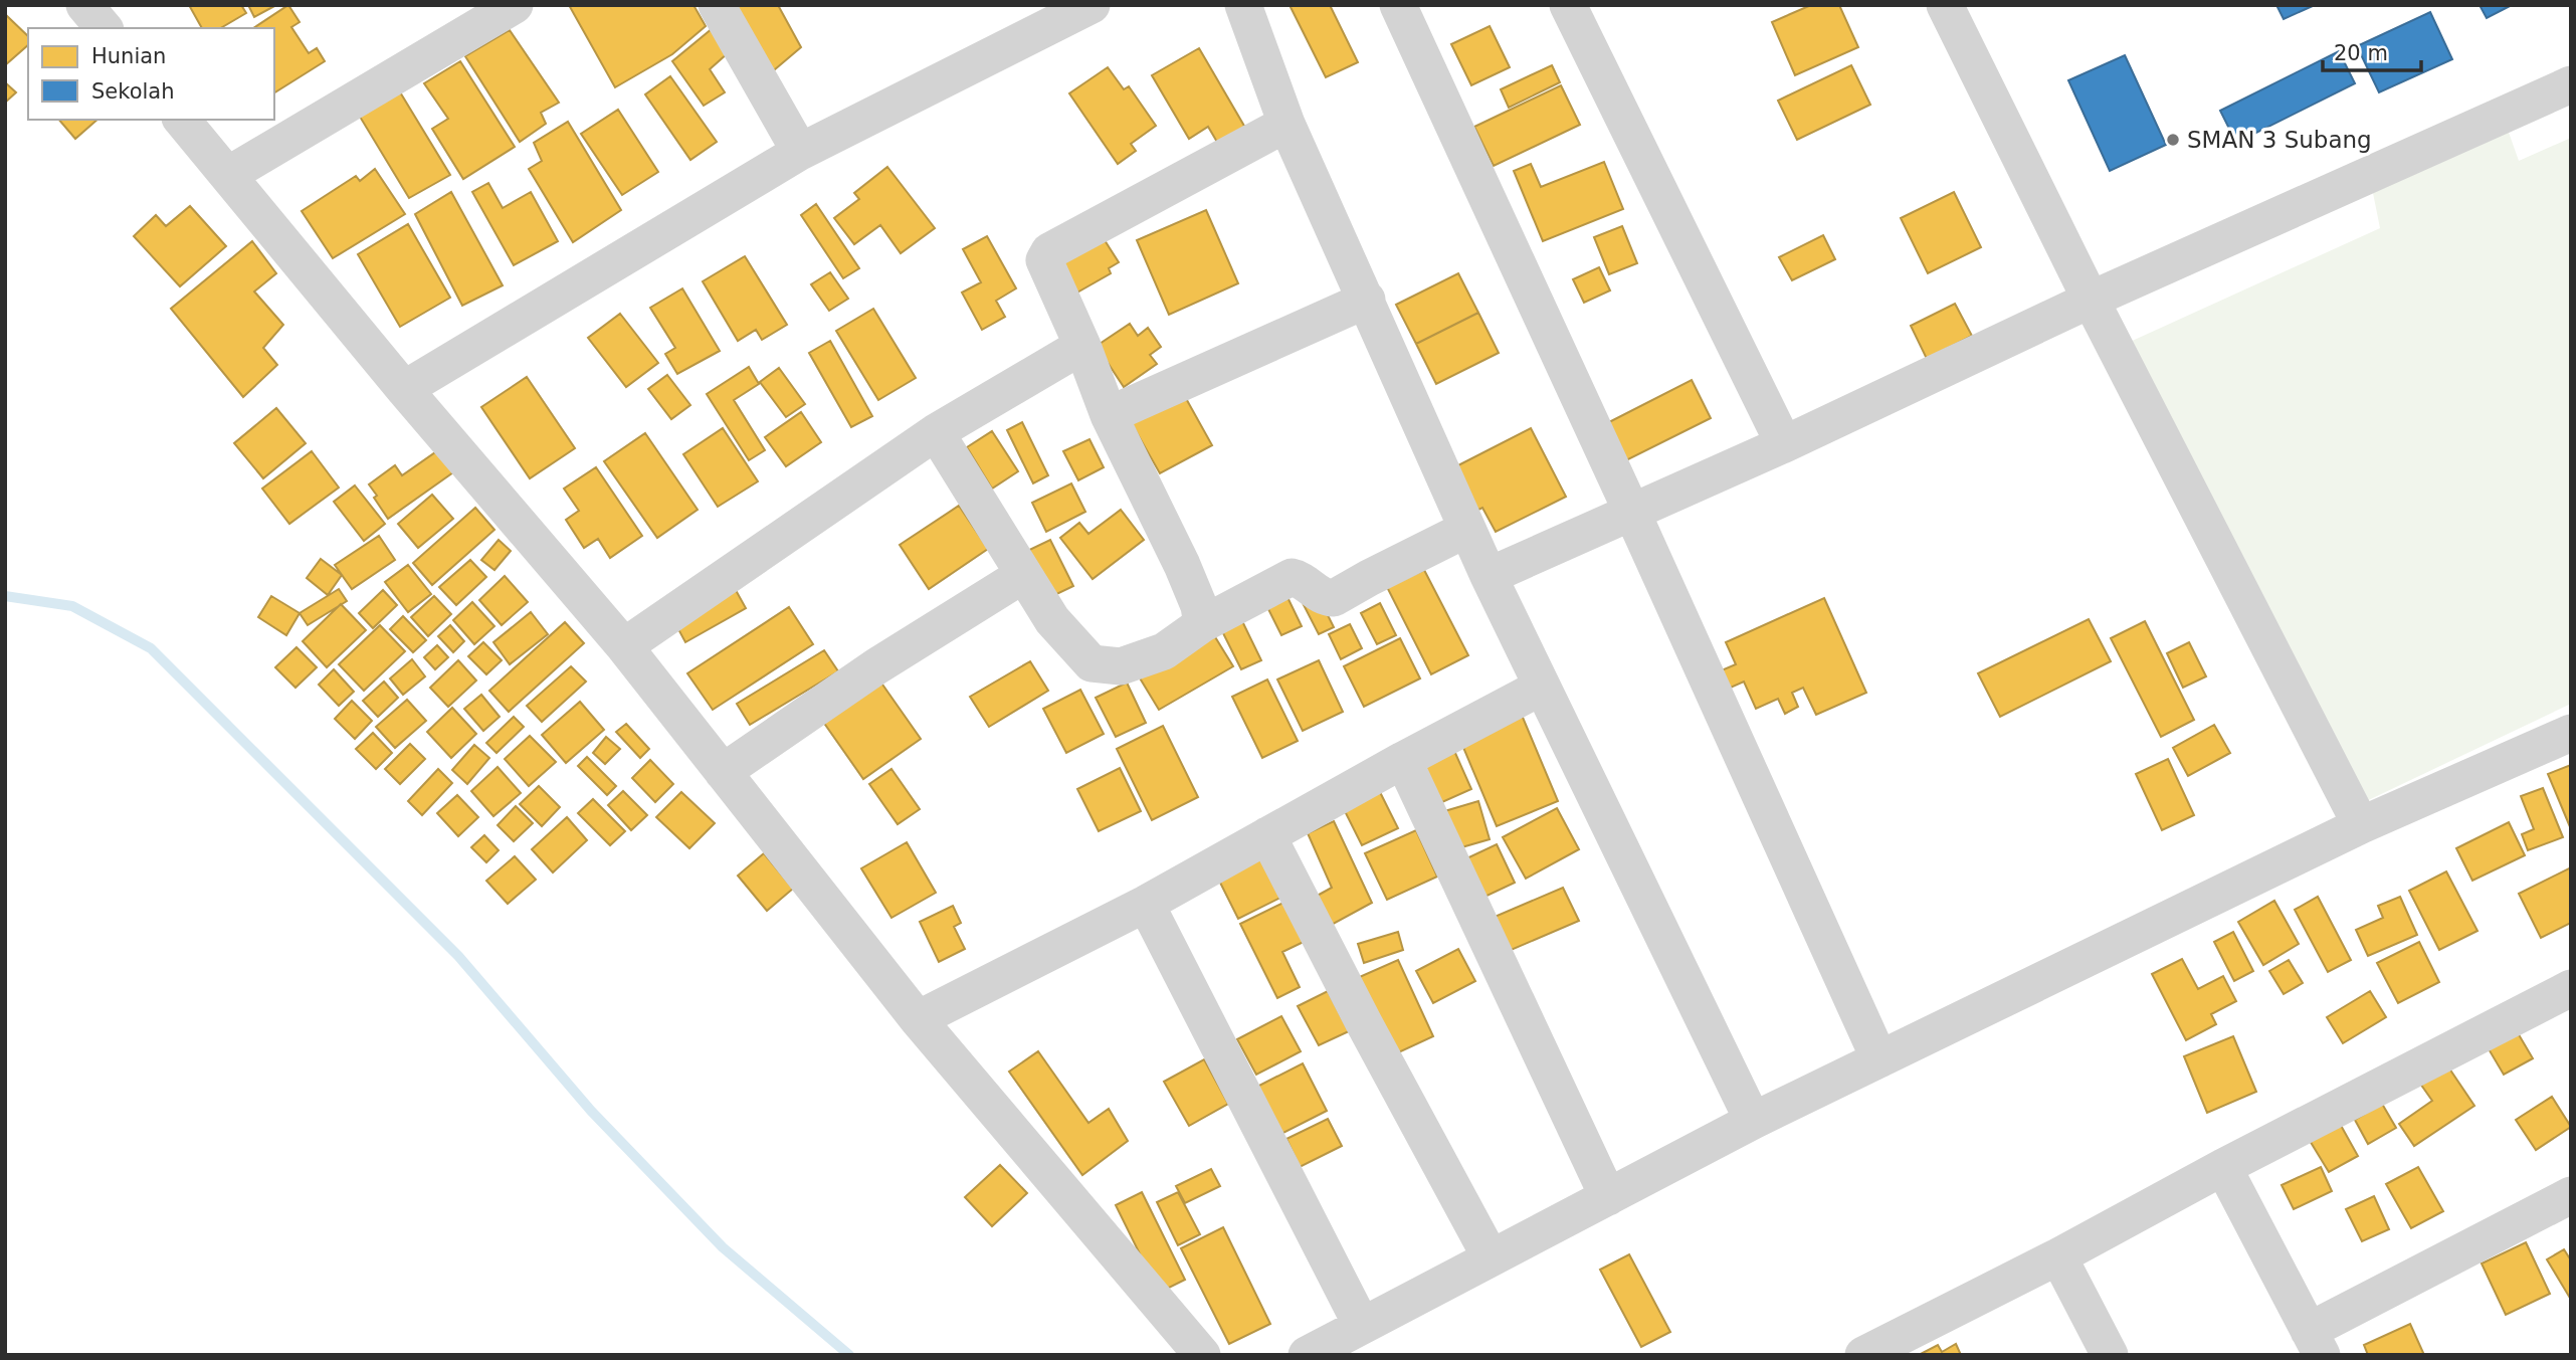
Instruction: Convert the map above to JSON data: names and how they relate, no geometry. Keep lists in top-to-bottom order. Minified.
{"places":["SMAN 3 Subang"],"legend":["Hunian","Sekolah"],"scale_bar":"20 m"}
